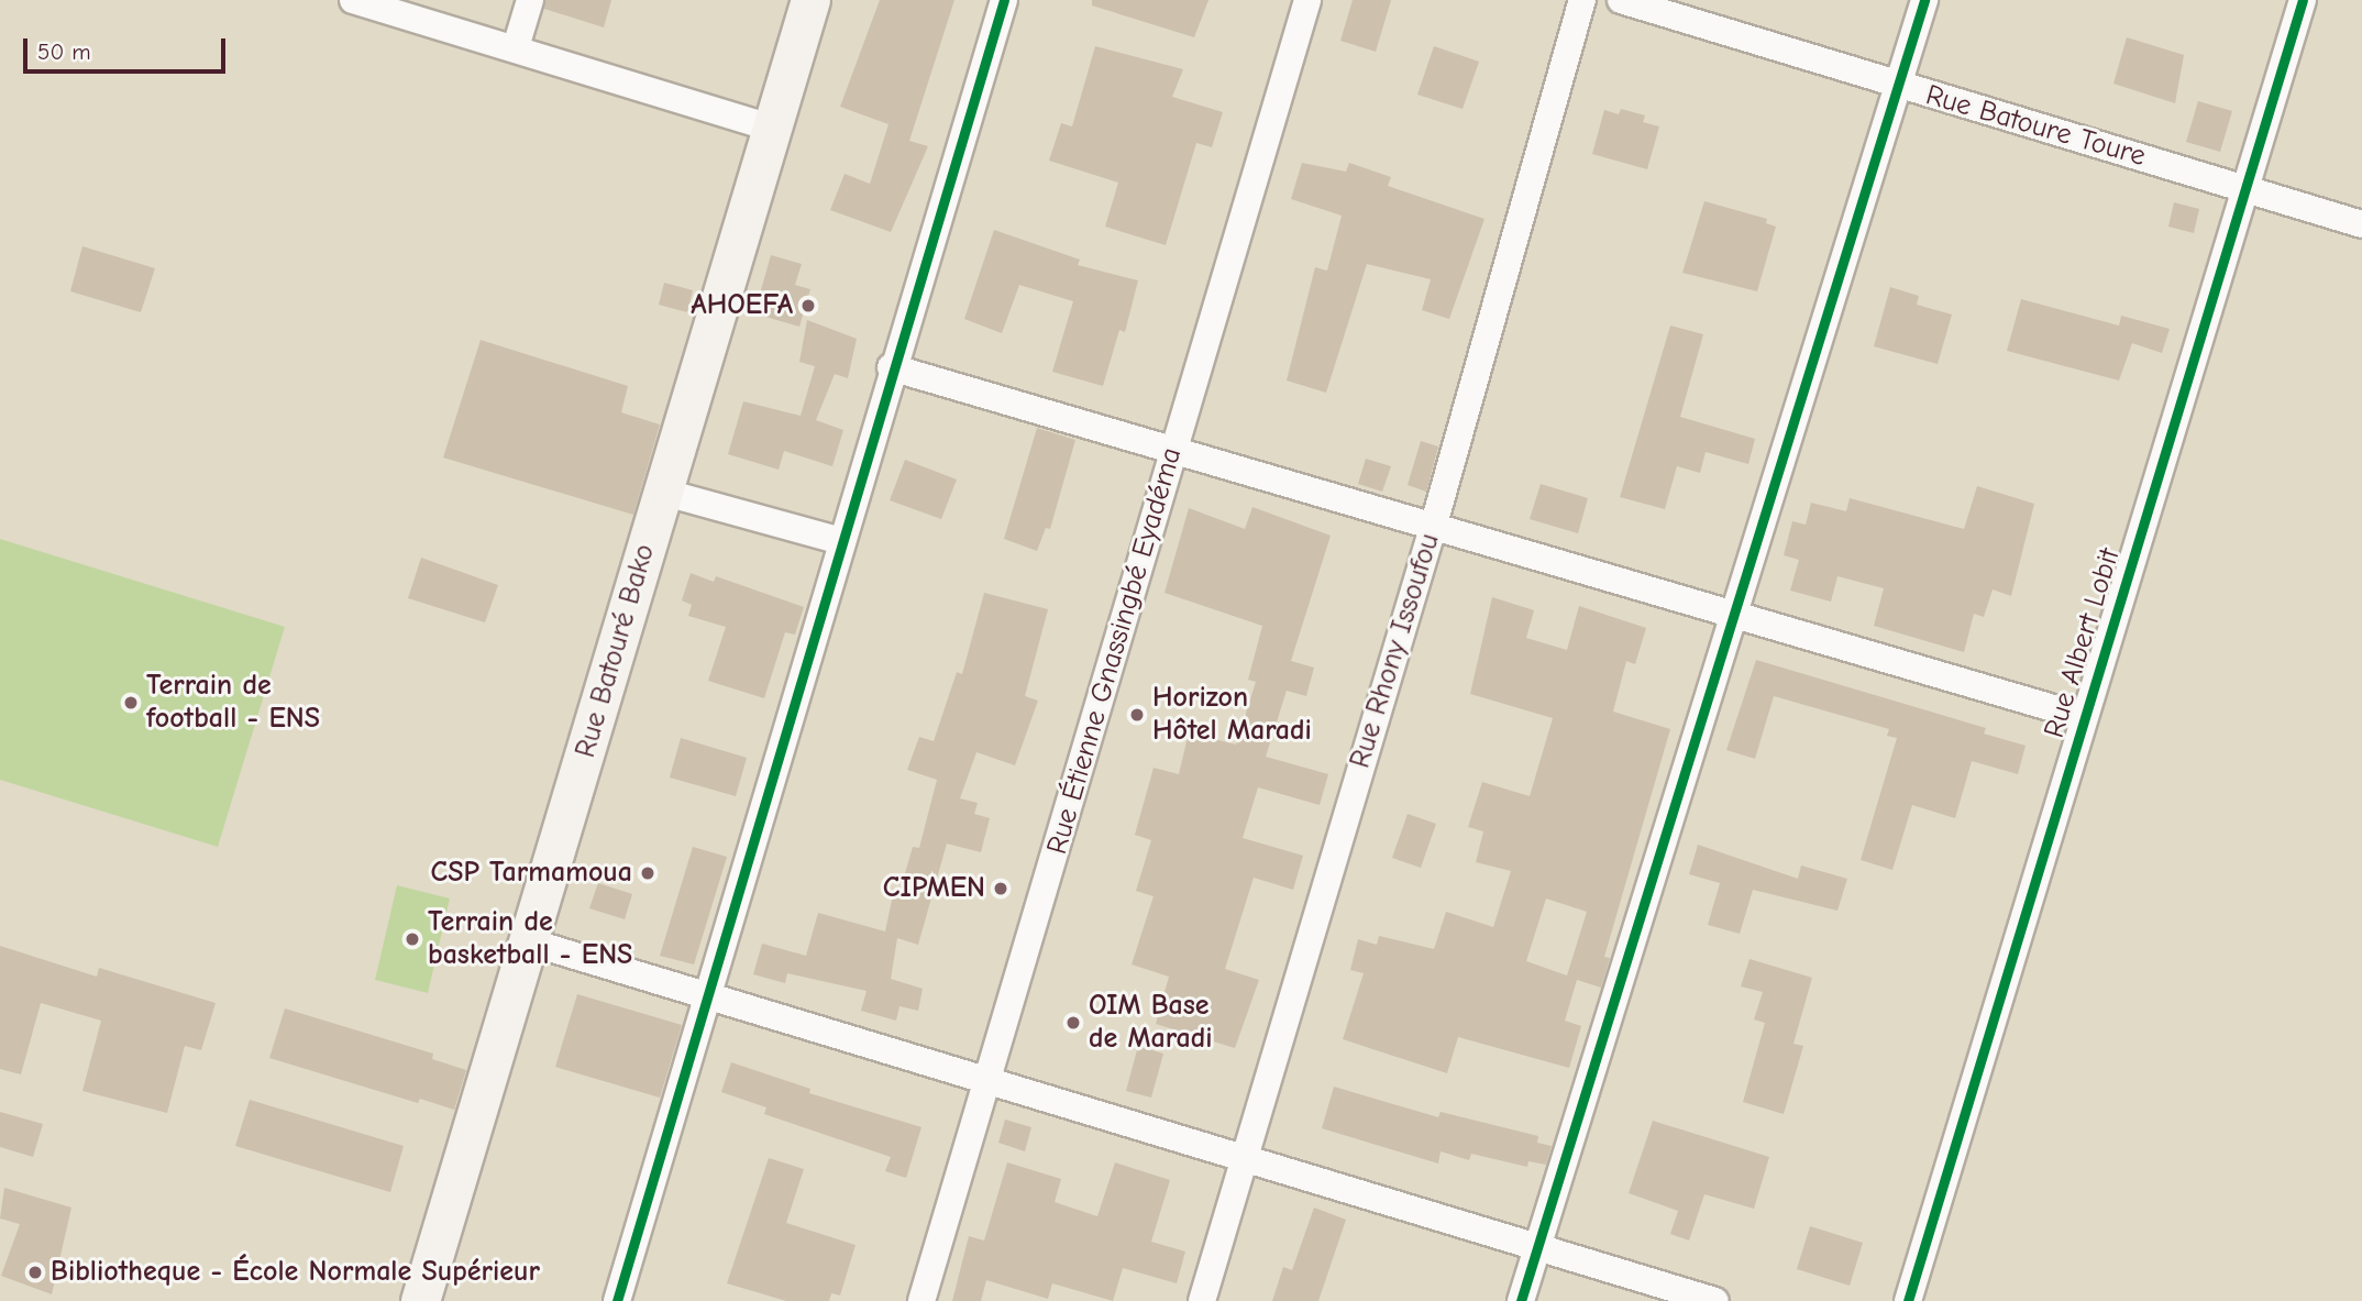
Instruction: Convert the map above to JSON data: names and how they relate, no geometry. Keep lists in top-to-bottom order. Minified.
{"streets":{"main road":["Rue Batouré Bako"],"street":["Rue Batoure Toure","Rue Albert Lobit","Rue Étienne Gnassingbé Eyadéma","Rue Rhony Issoufou"]},"crossings":[["Rue Batoure Toure","Rue Albert Lobit"]],"places":["AHOEFA","Terrain de football - ENS","Horizon Hôtel Maradi","CSP Tarmamoua","CIPMEN","Terrain de basketball - ENS","OIM Base de Maradi","Bibliotheque - École Normale Supérieur"],"scale_bar":"50 m"}
